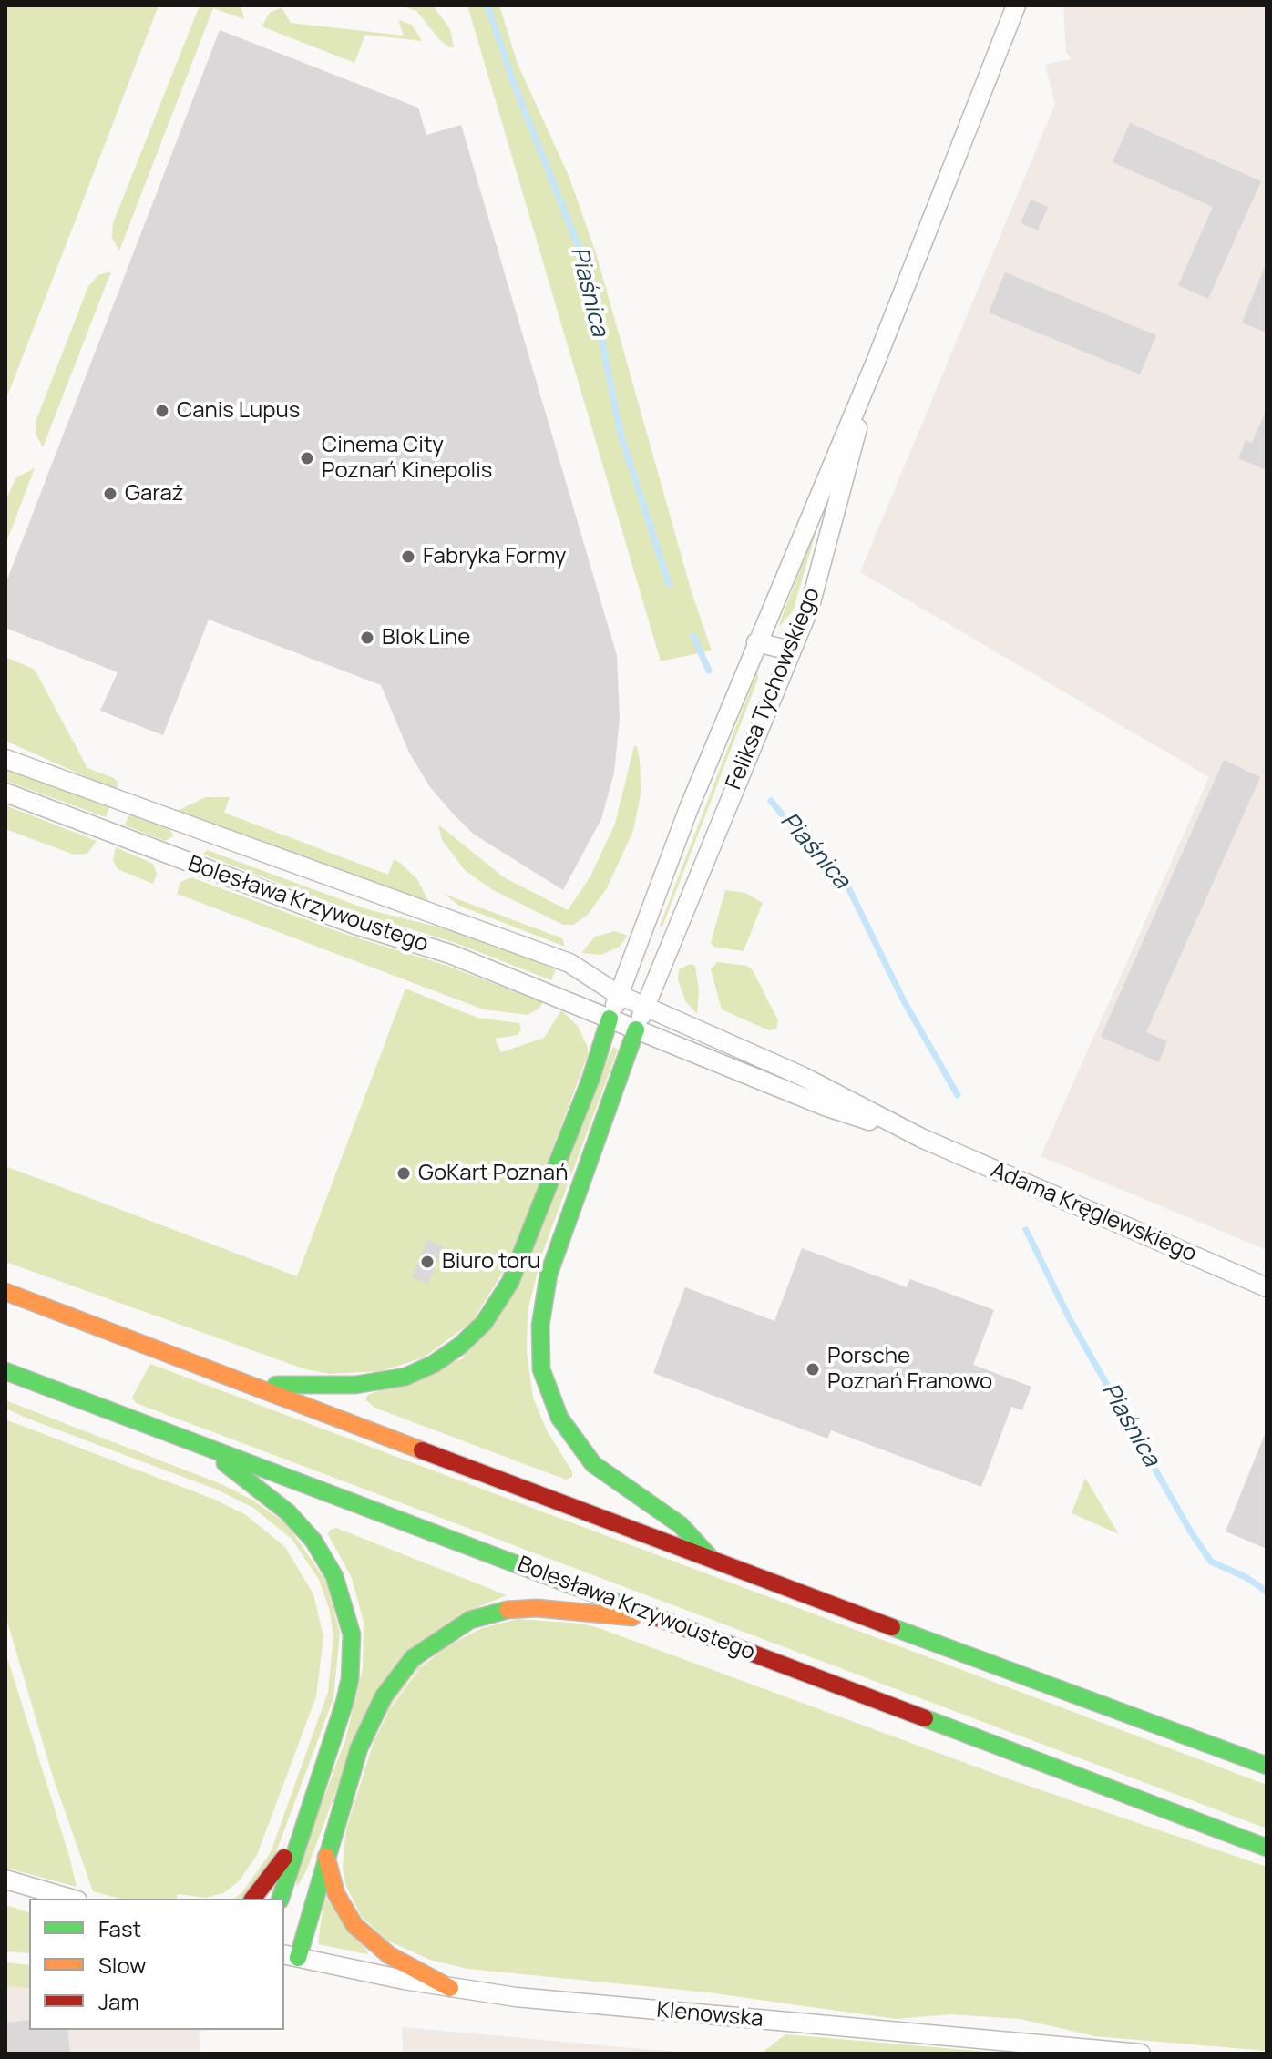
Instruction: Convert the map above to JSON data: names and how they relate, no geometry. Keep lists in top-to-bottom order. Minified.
{"streets":{"main road":["Bolesława Krzywoustego"],"street":["Feliksa Tychowskiego","Adama Kręglewskiego","Klenowska"]},"crossings":[["Feliksa Tychowskiego","Bolesława Krzywoustego"],["Feliksa Tychowskiego","Adama Kręglewskiego"],["Bolesława Krzywoustego","Adama Kręglewskiego"]],"water":["Piaśnica"],"places":["Canis Lupus","Cinema City Poznań Kinepolis","Garaż","Fabryka Formy","Blok Line","GoKart Poznań","Biuro toru","Porsche Poznań Franowo"],"legend":["Fast","Slow","Jam"]}
